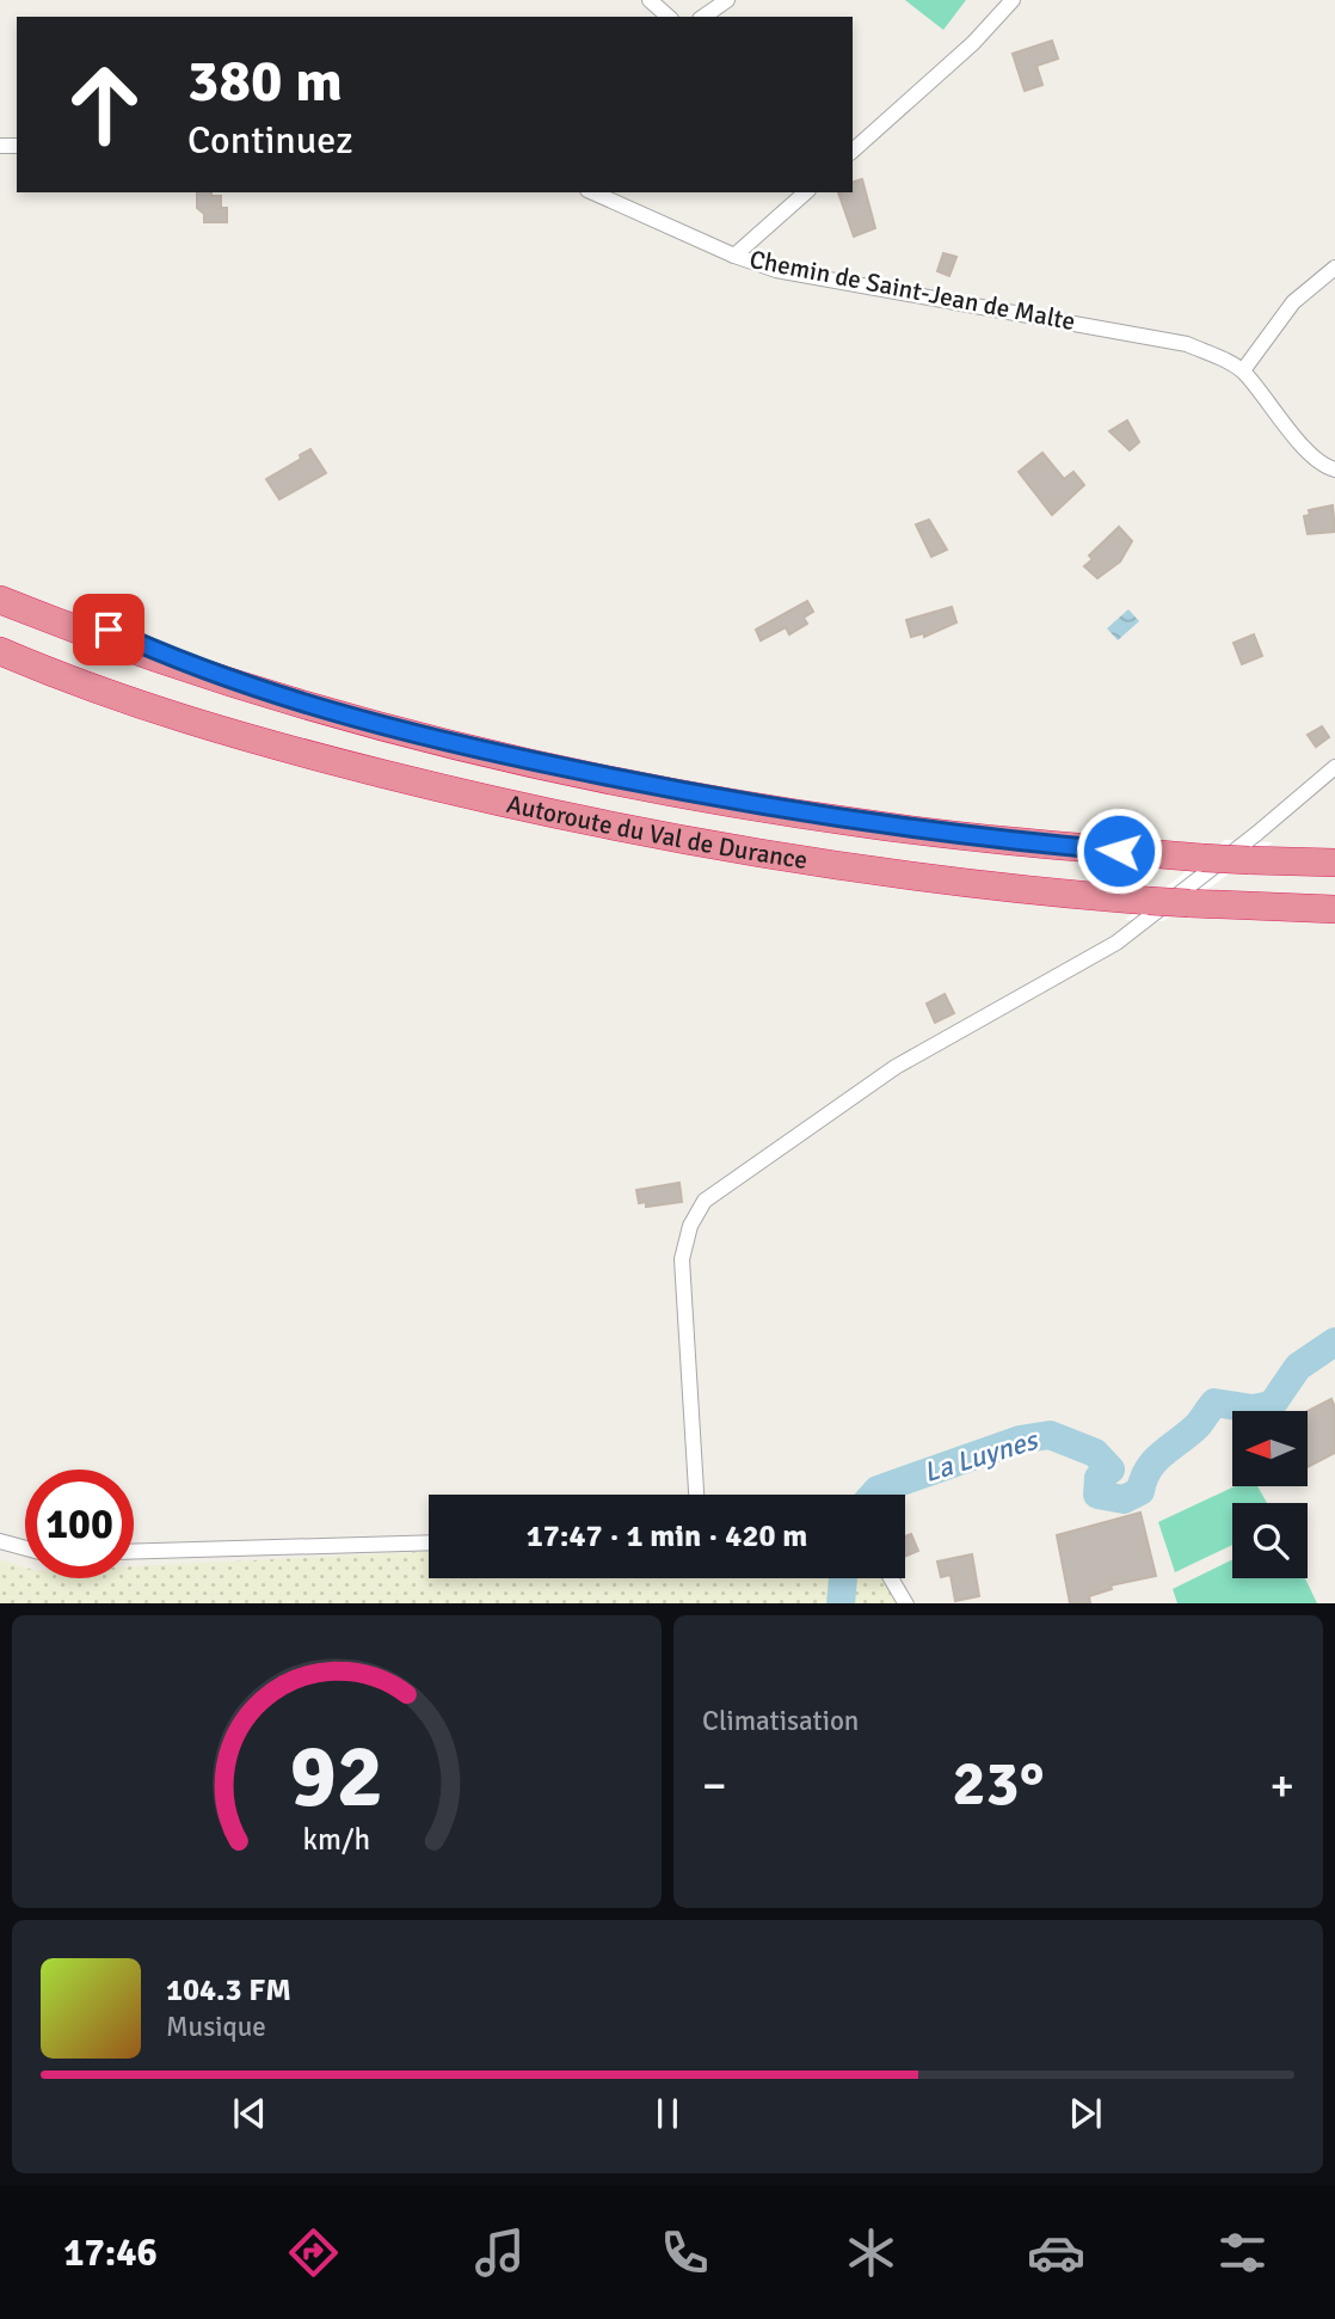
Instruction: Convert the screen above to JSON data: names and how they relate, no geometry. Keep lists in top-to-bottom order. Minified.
{"streets":{"highway":["Autoroute du Val de Durance"],"street":["Chemin de Saint-Jean de Malte"]},"water":["La Luynes"],"north":"left","page":{"turn":["380 m","Continuez"],"limit":"100","trip":"17:47 · 1 min · 420 m","tile":"Climatisation","heat":["−","23°","+"],"song":["104.3 FM","Musique"],"tabs":"17:46","gauge":["92","km/h"]}}
